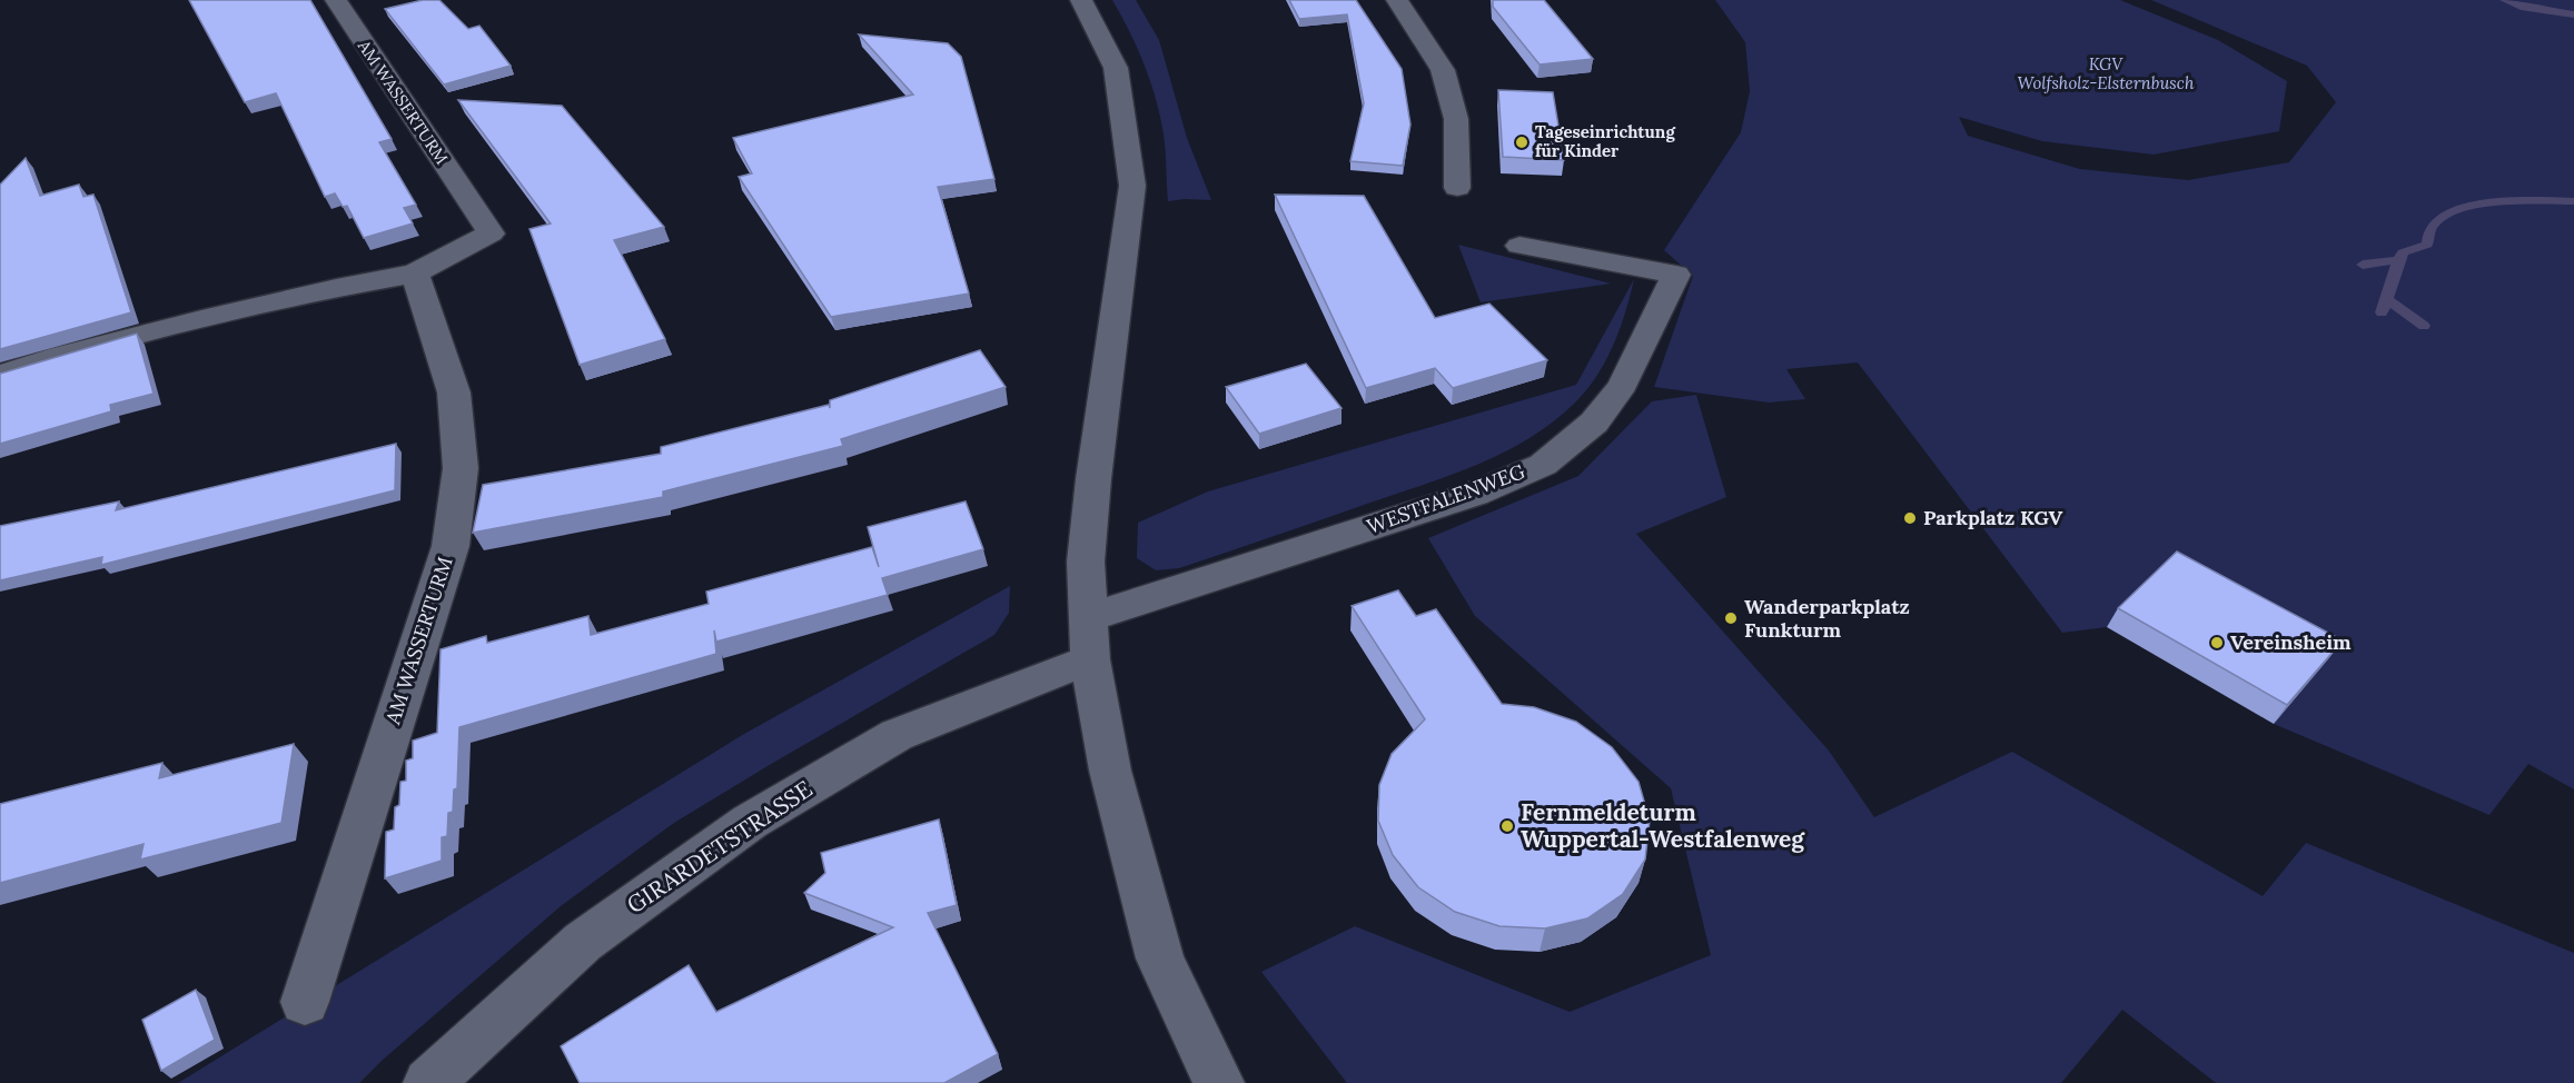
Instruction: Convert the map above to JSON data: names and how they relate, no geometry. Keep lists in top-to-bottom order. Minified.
{"streets":{"street":["AM WASSERTURM","WESTFALENWEG","GIRARDETSTRASSE"]},"crossings":[["WESTFALENWEG","GIRARDETSTRASSE"]],"parks":["KGV Wolfsholz-Elsternbusch"],"places":["Tageseinrichtung für Kinder","Parkplatz KGV","Wanderparkplatz Funkturm","Vereinsheim","Fernmeldeturm Wuppertal-Westfalenweg"]}
